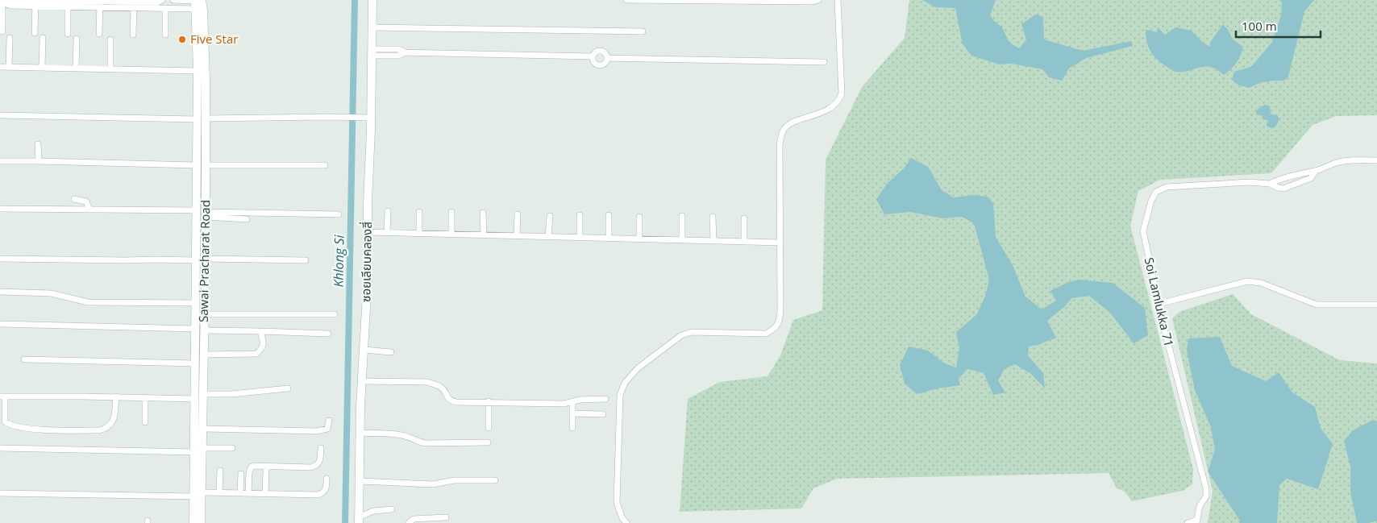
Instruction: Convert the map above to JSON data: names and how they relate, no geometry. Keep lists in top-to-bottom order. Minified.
{"streets":{"main road":["Sawai Pracharat Road","ซอยเลียบคลองสี่"],"street":["Soi Lamlukka 71"]},"water":["Khlong Si"],"places":["Five Star"],"scale_bar":"100 m"}
